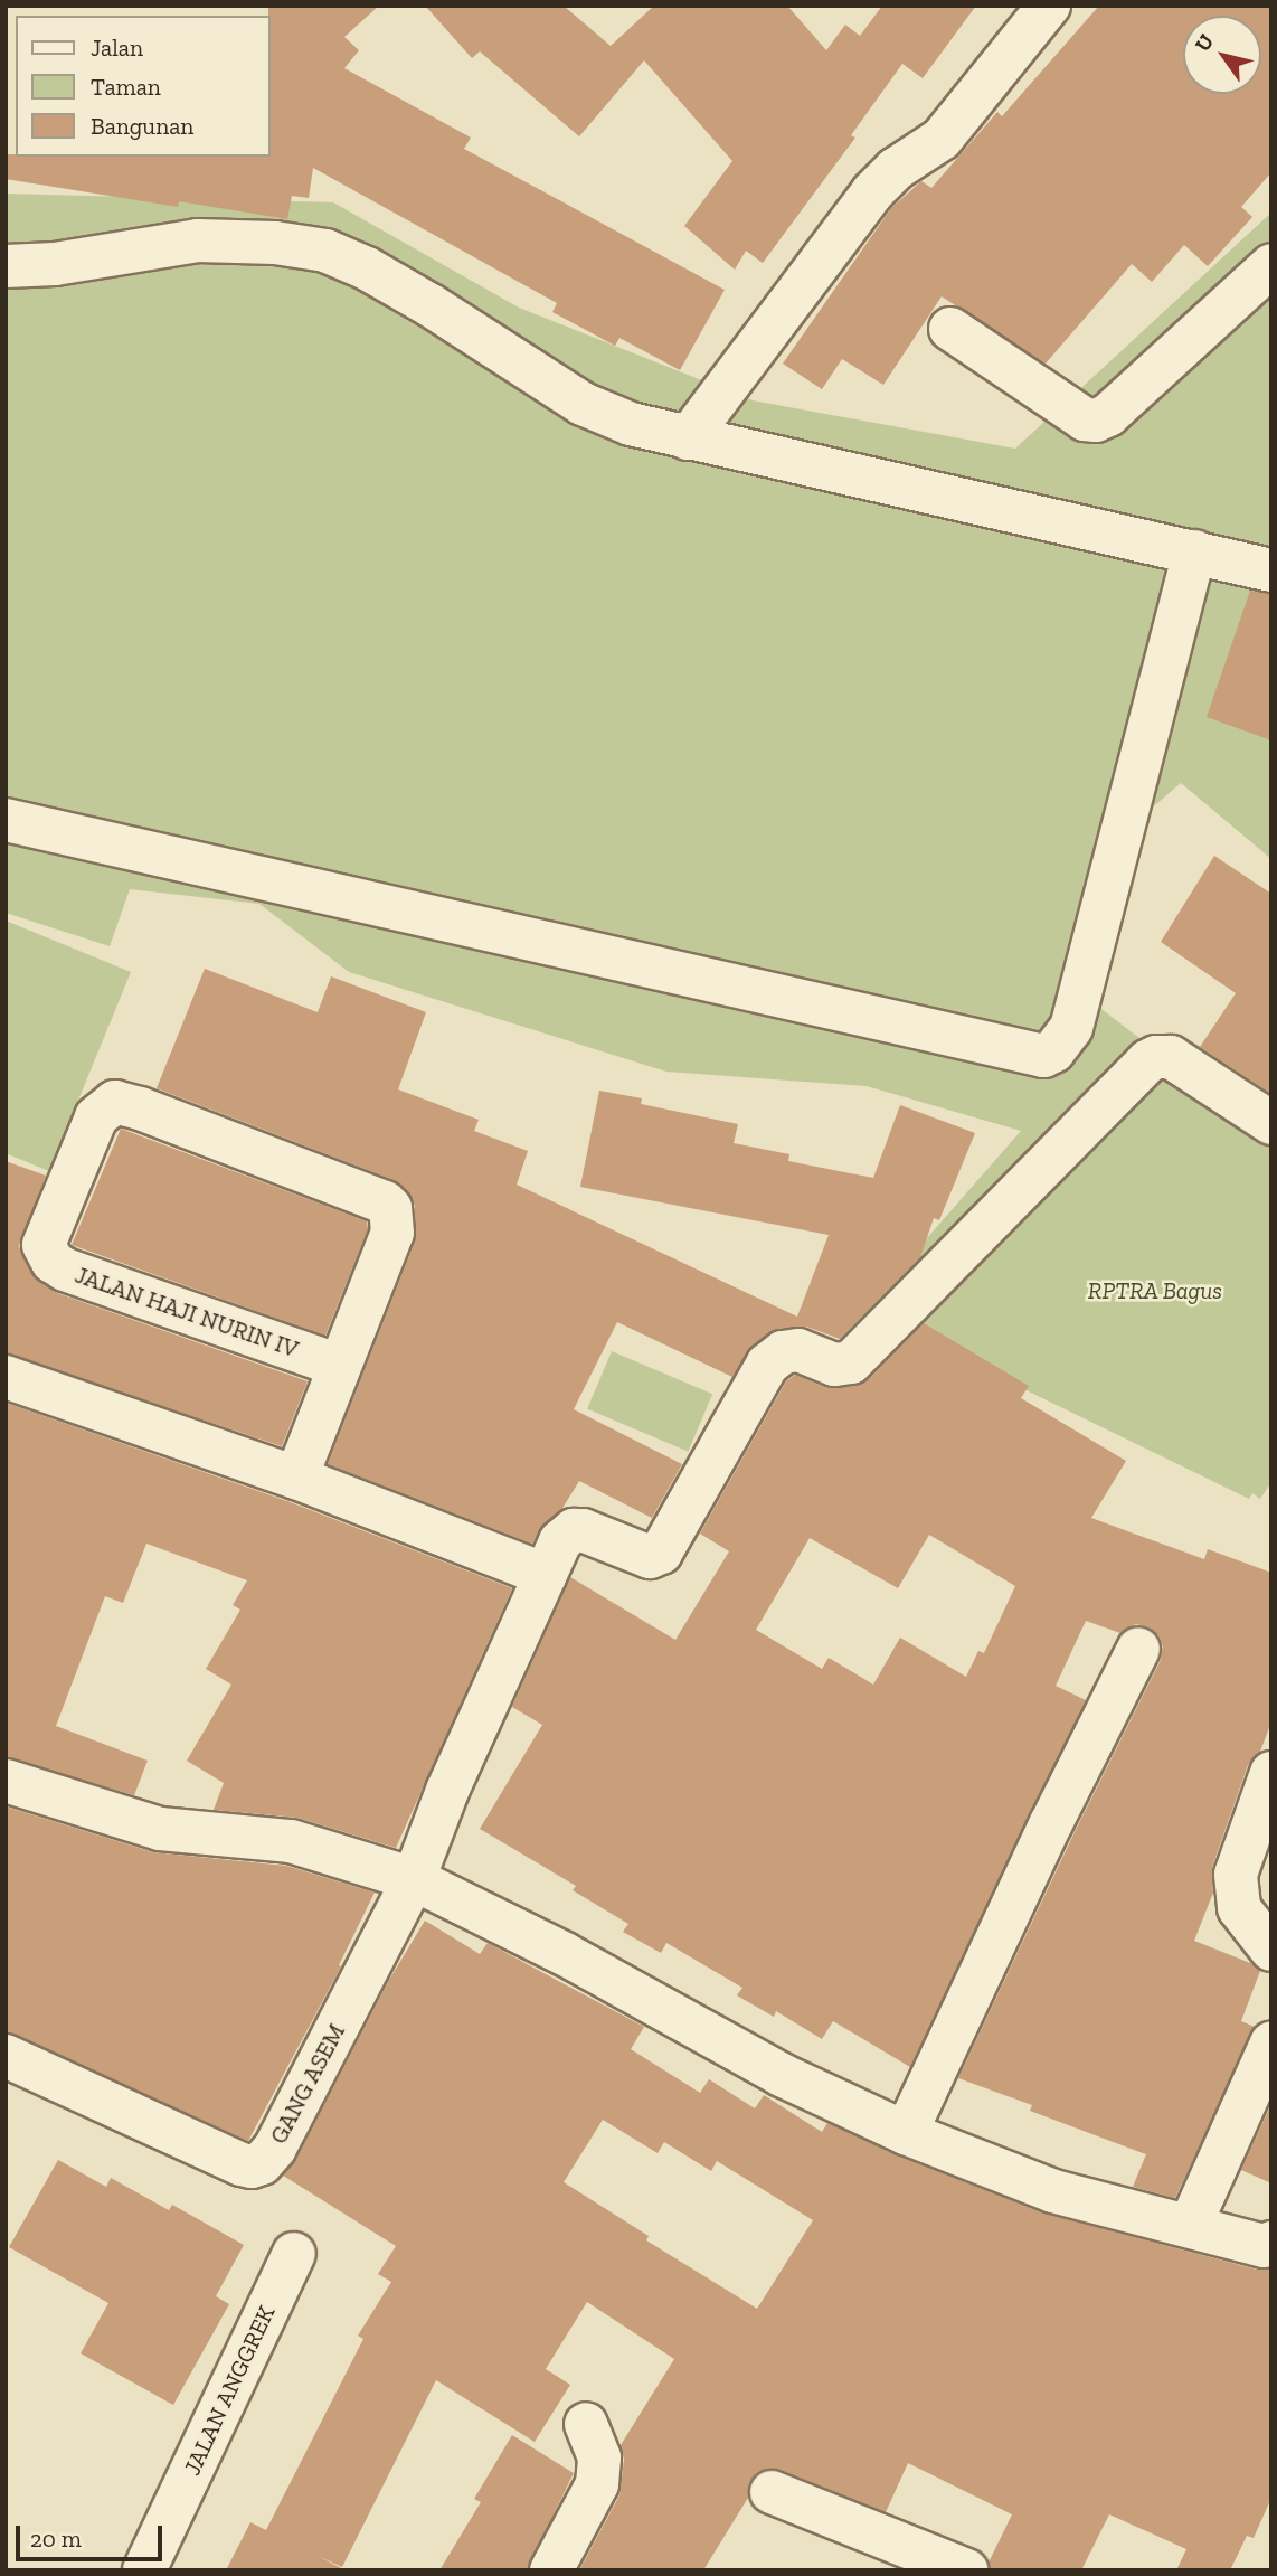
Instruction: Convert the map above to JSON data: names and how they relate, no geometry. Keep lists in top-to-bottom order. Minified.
{"streets":{"street":["JALAN HAJI NURIN IV","GANG ASEM","JALAN ANGGREK"]},"parks":["RPTRA Bagus"],"legend":["Jalan","Taman","Bangunan"],"scale_bar":"20 m","north":"top left"}
